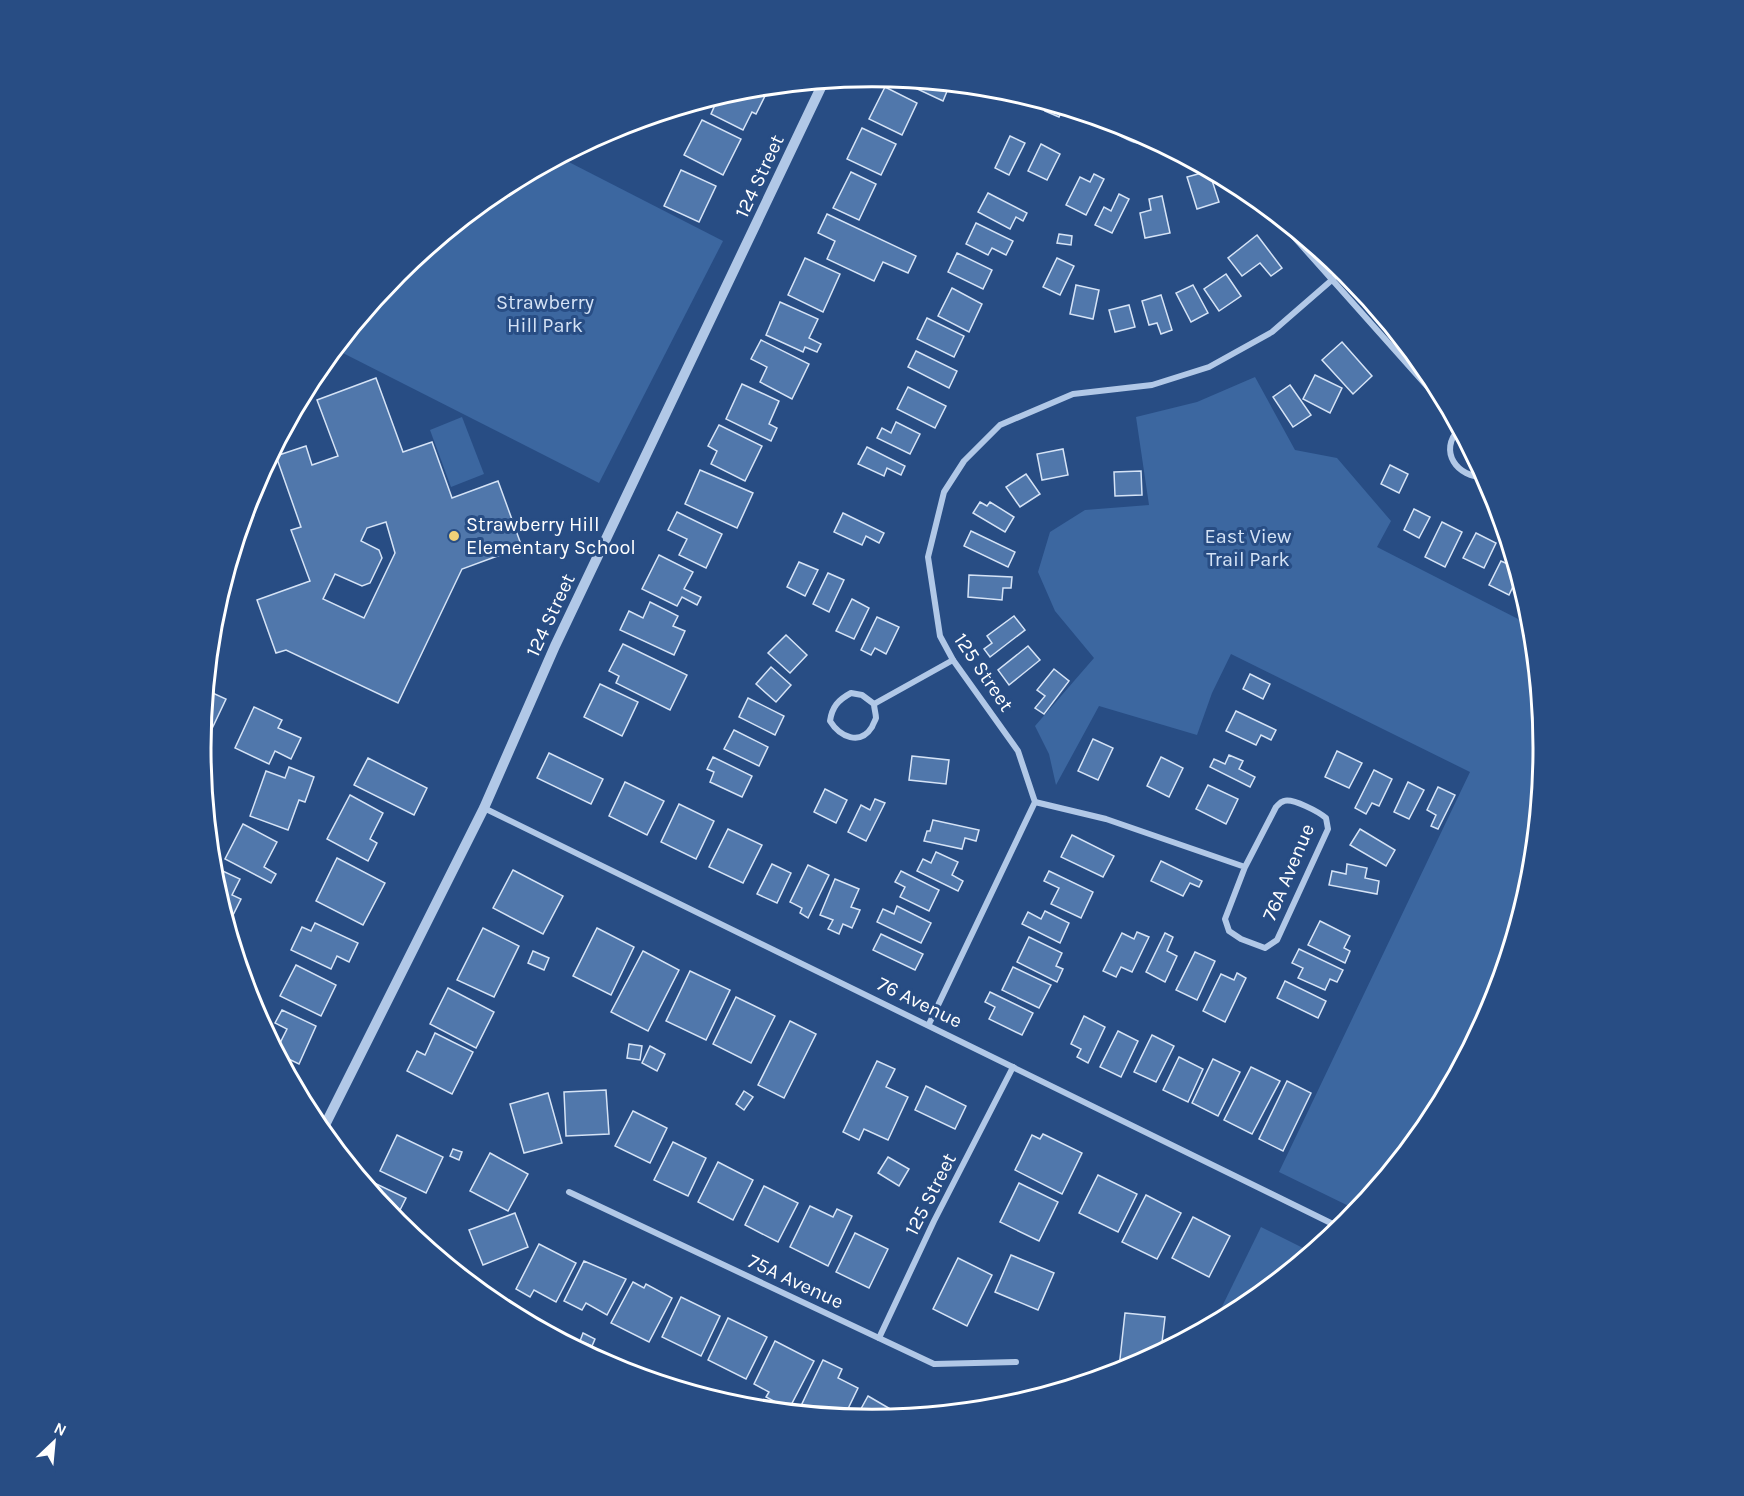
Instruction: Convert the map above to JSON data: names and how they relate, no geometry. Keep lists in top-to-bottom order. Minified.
{"streets":{"street":["124 Street","125 Street","76A Avenue","76 Avenue","75A Avenue"]},"crossings":[["124 Street","76 Avenue"],["125 Street","76 Avenue"],["125 Street","75A Avenue"]],"parks":["Strawberry Hill Park","East View Trail Park"],"places":["Strawberry Hill Elementary School"],"north":"top right"}
